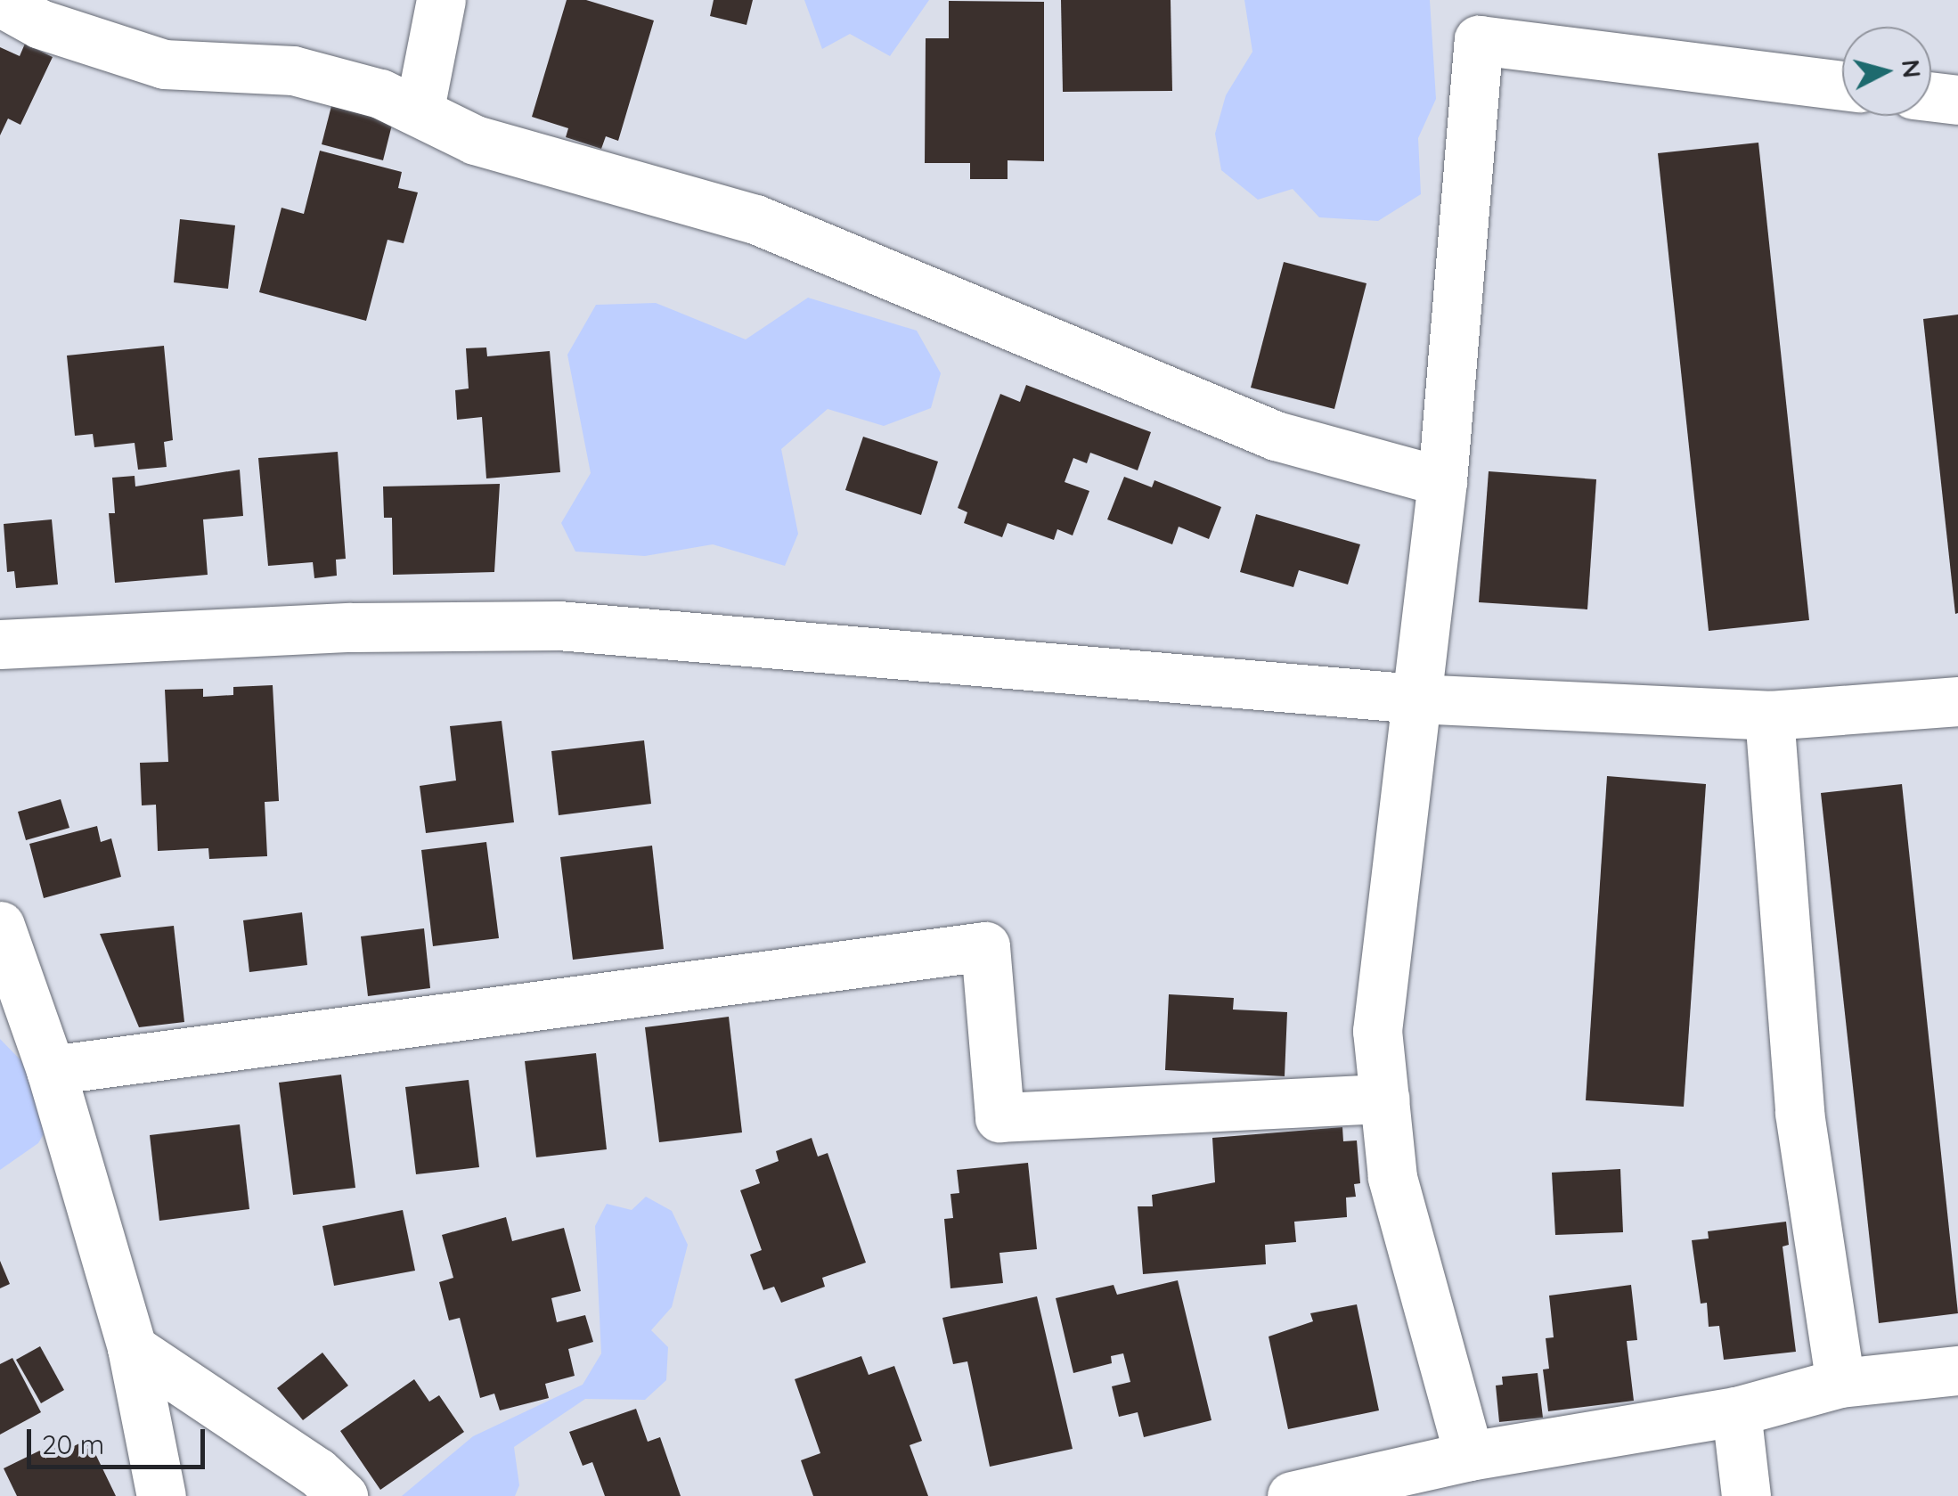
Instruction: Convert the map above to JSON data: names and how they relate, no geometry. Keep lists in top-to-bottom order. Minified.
{"scale_bar":"20 m","north":"right"}
